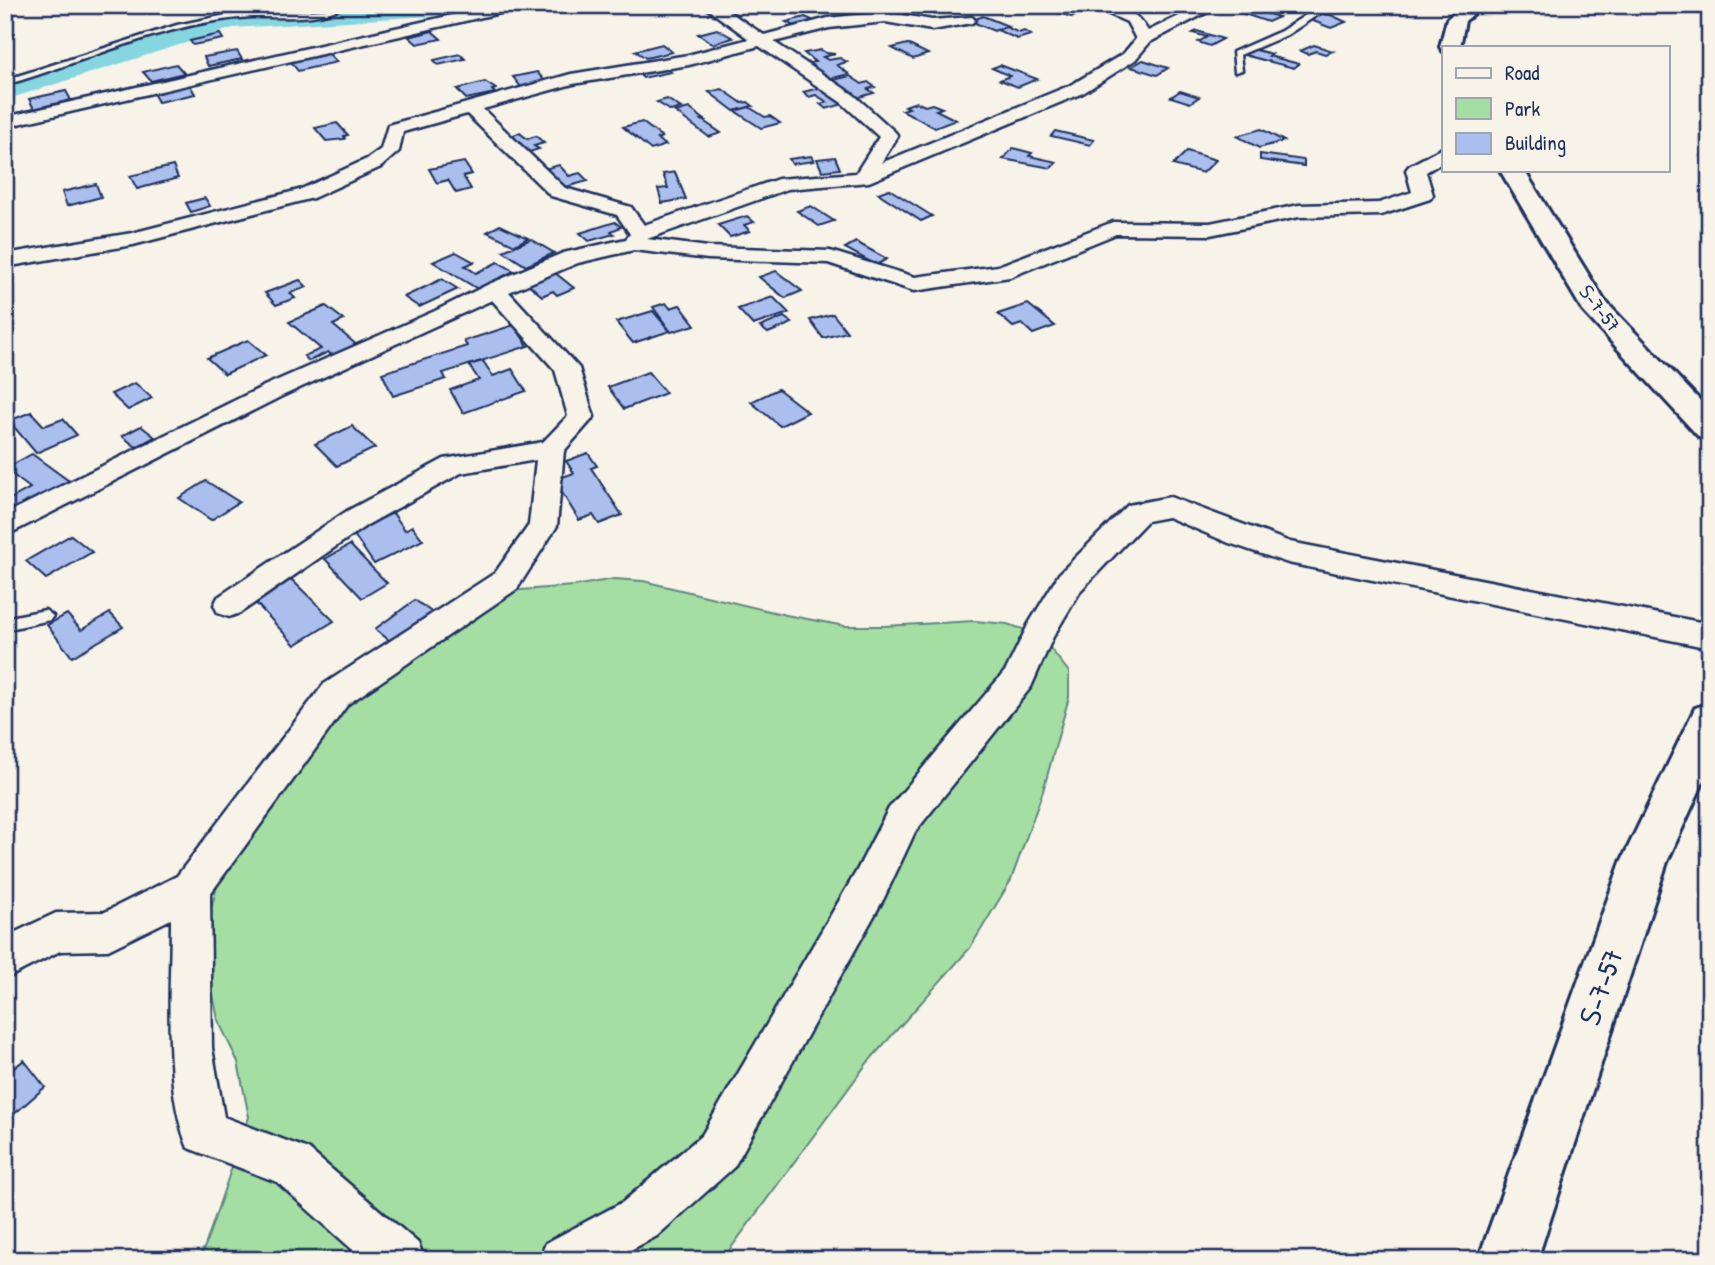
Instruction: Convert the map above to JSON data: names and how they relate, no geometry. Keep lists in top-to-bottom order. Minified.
{"streets":{"street":["Տ-7-57"]},"legend":["Road","Park","Building"]}
